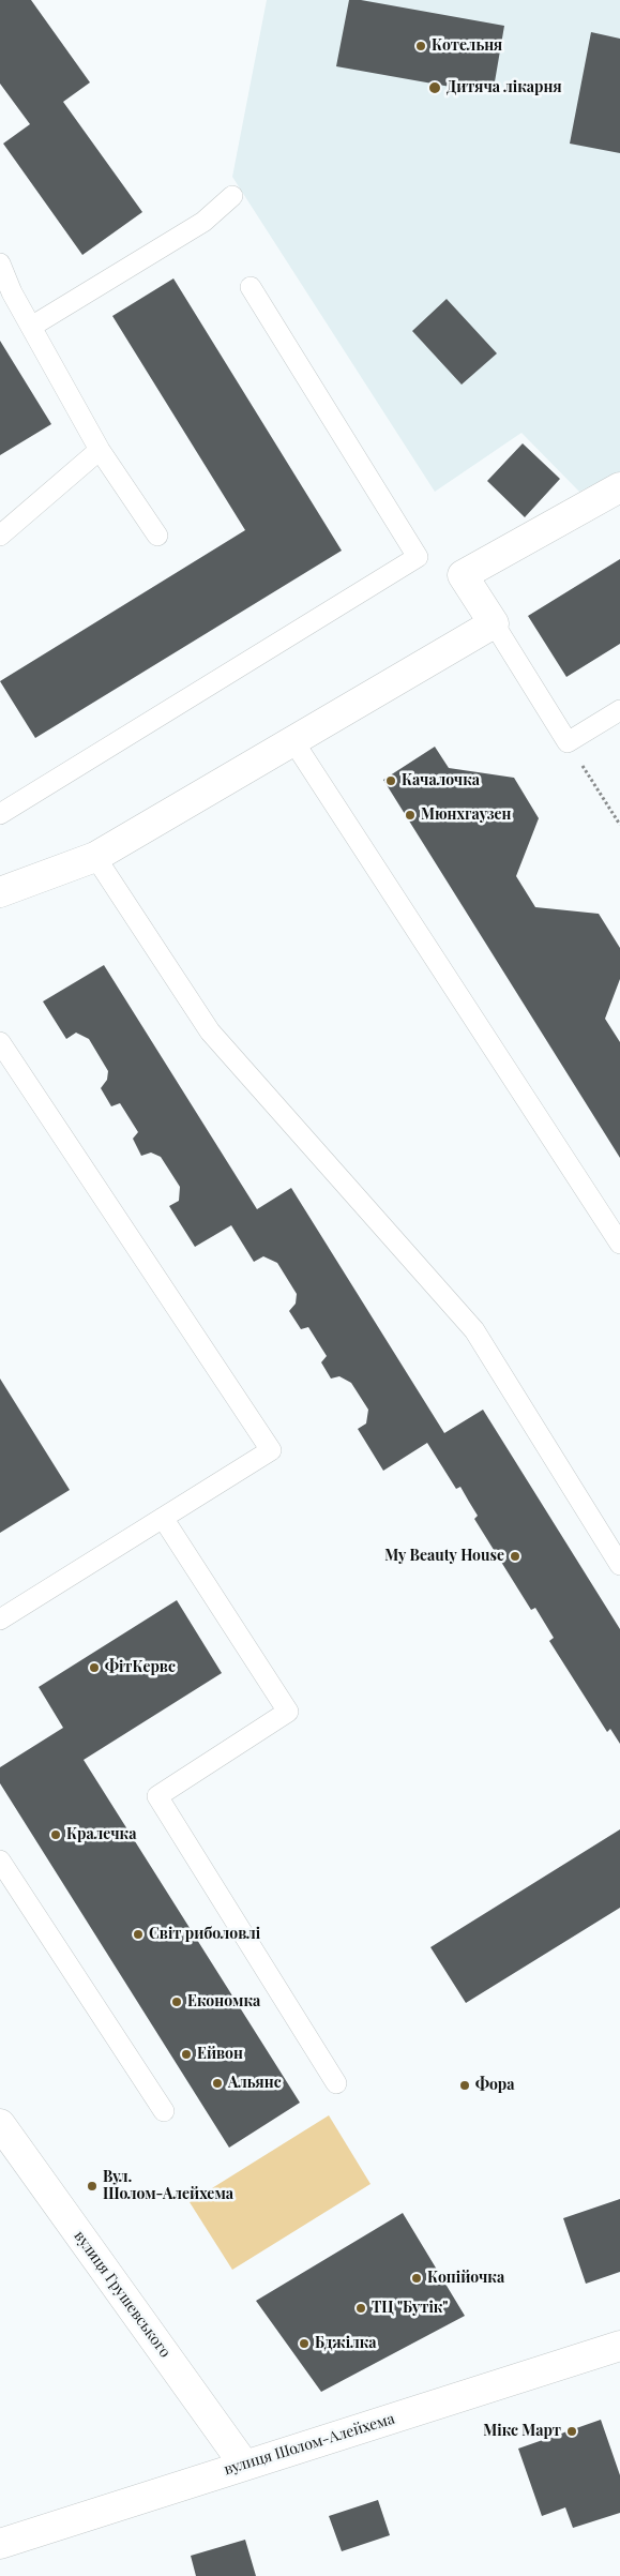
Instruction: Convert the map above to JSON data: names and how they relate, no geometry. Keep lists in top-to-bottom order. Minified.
{"streets":{"street":["вулиця Грушевського","вулиця Шолом-Алейхема"]},"crossings":[["вулиця Грушевського","вулиця Шолом-Алейхема"]],"places":["Котельня","Дитяча лікарня","Качалочка","Мюнхгаузен","My Beauty House","ФітКервс","Кралечка","Світ риболовлі","Економка","Ейвон","Альянс","Фора","Вул. Шолом-Алейхема","Копійочка","ТЦ \"Бутік\"","Бджілка","Мікс Март"]}
